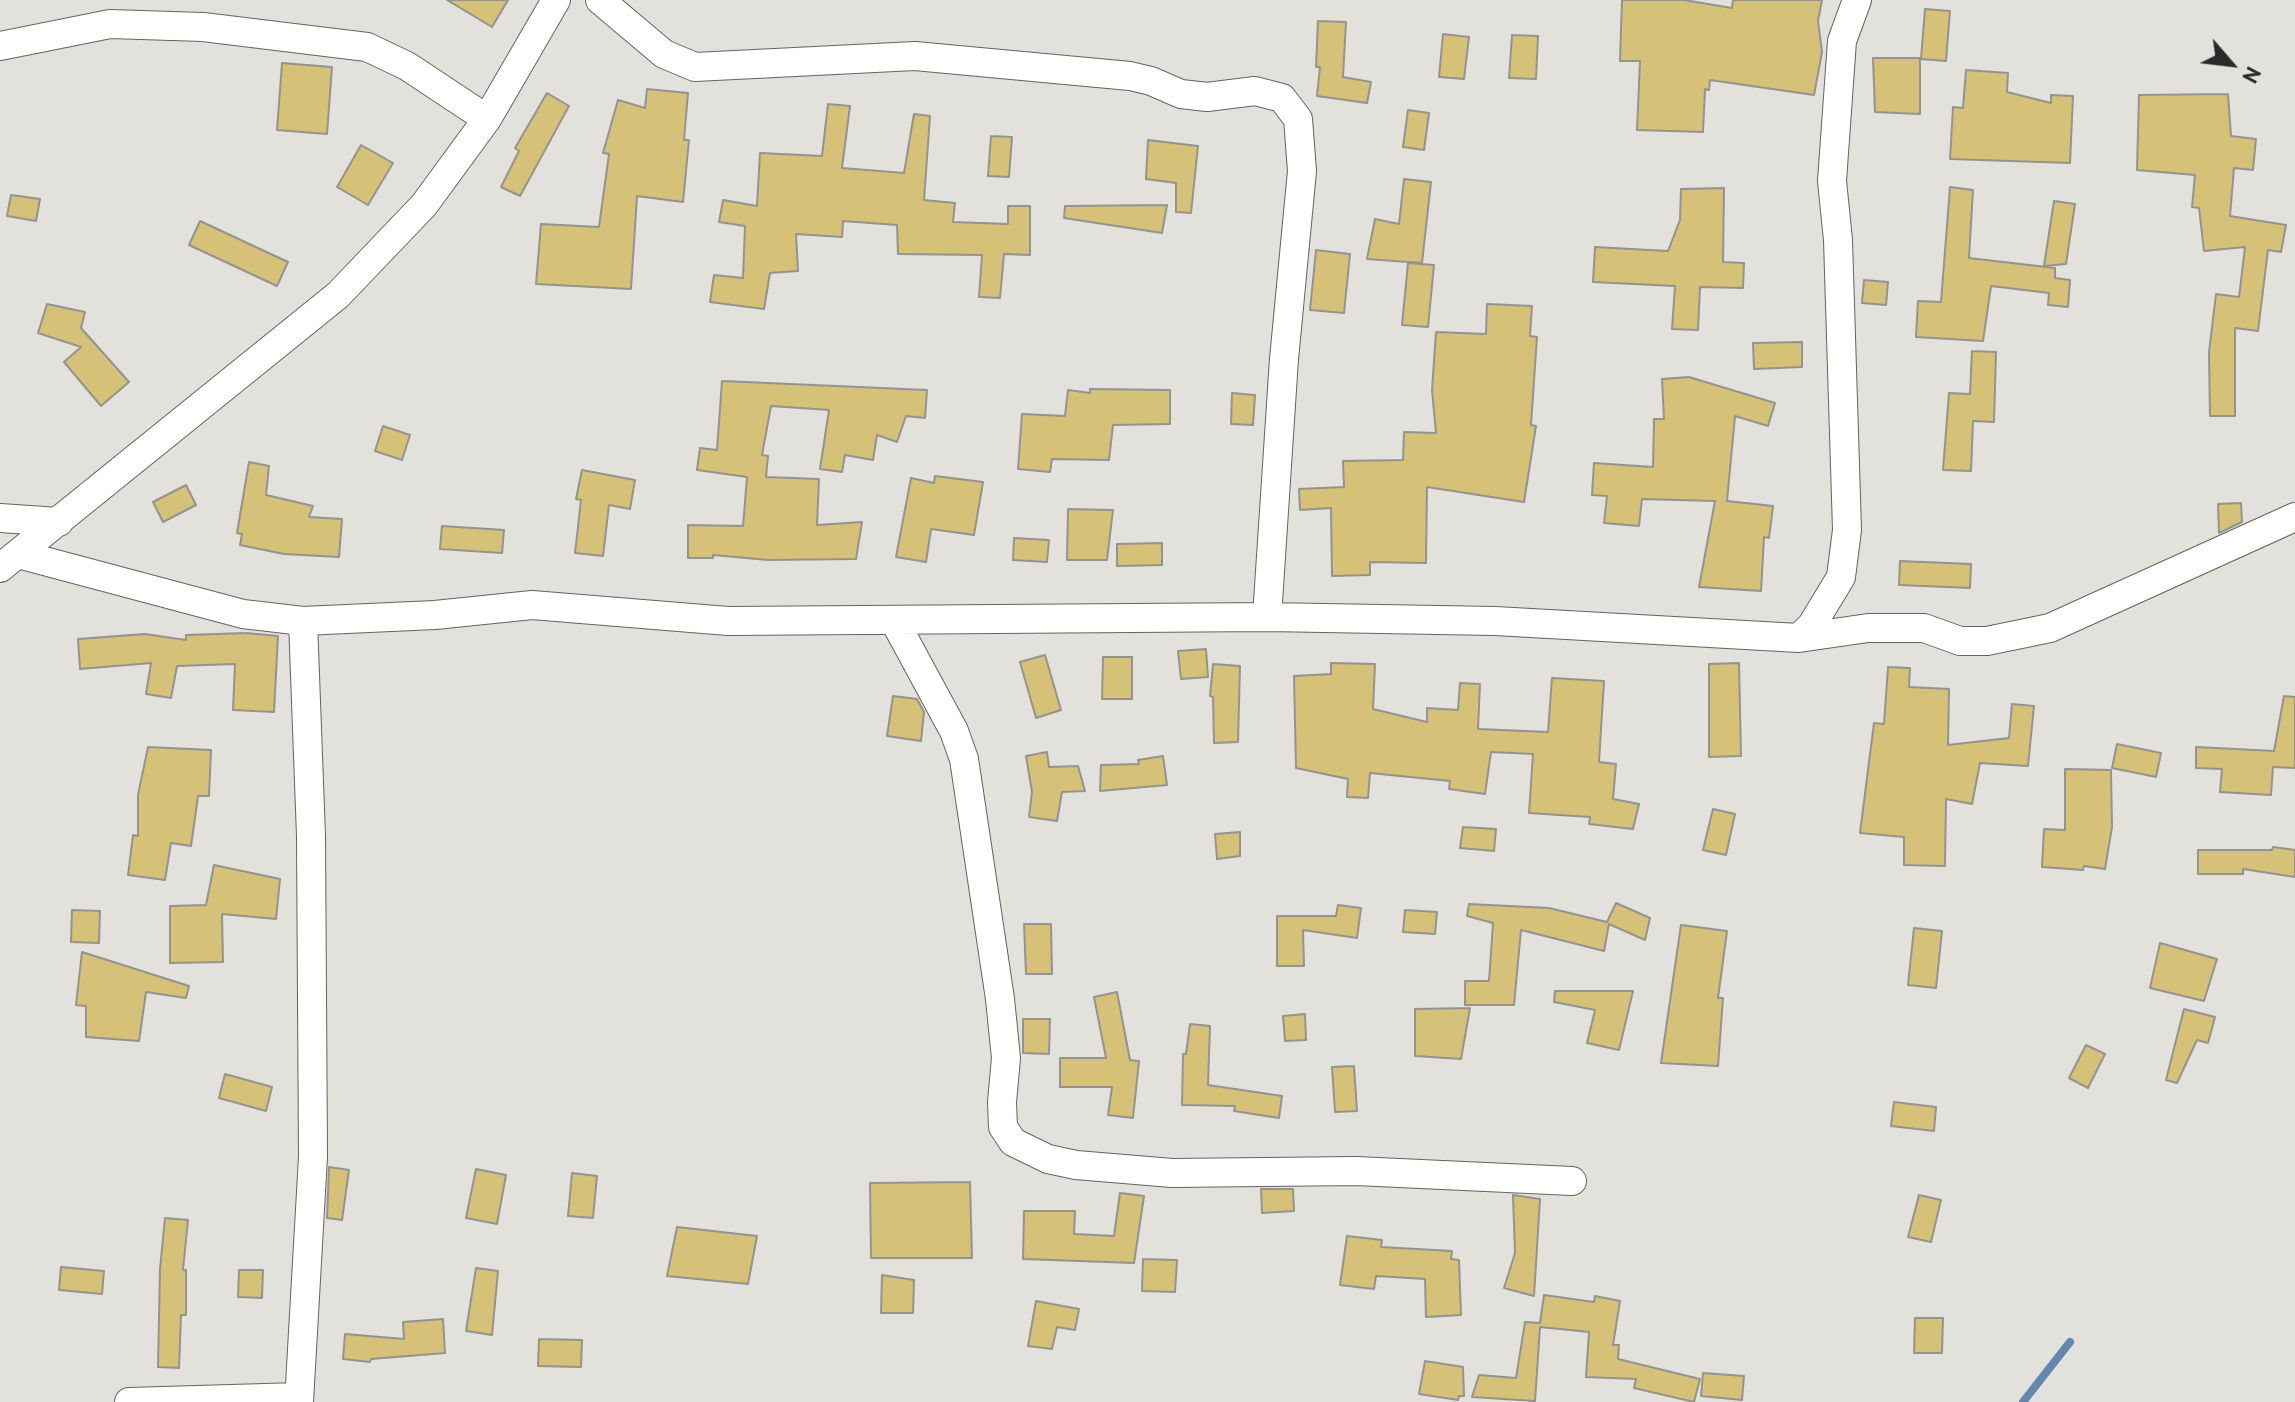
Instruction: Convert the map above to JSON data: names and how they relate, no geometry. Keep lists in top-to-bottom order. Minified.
{"north":"bottom right"}
